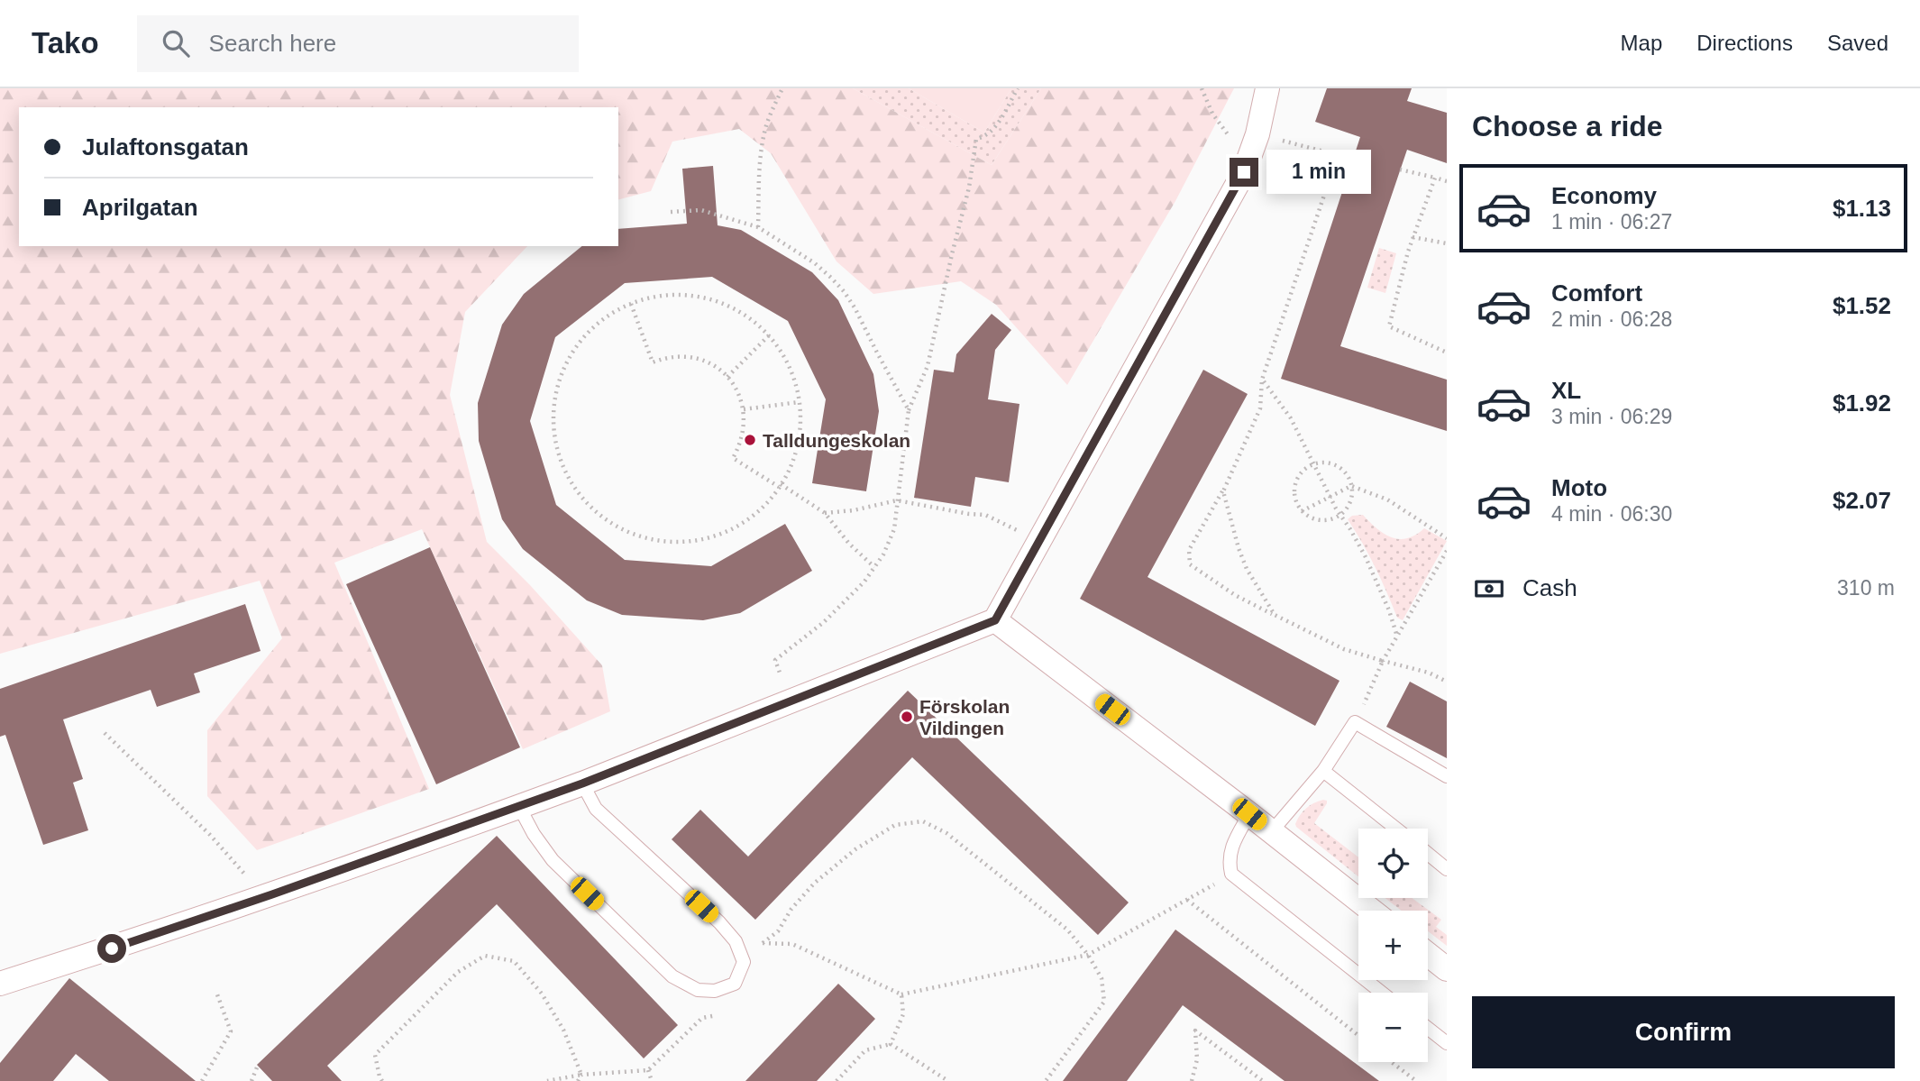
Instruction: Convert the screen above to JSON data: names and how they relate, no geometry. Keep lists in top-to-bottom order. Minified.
{"places":["Talldungeskolan","Förskolan Vildingen"],"page":{"header":"Tako","search":"Search here","nav":["Map","Directions","Saved"],"heading":"Choose a ride","banner":["Julaftonsgatan","Aprilgatan"],"bubble":"1 min","list":[{"name":"Economy","note":"1 min · 06:27","value":"$1.13"},{"name":"Comfort","note":"2 min · 06:28","value":"$1.52"},{"name":"XL","note":"3 min · 06:29","value":"$1.92"},{"name":"Moto","note":"4 min · 06:30","value":"$2.07"}],"pay":["Cash","310 m"],"map_buttons":["+","−"],"buttons":"Confirm"}}
